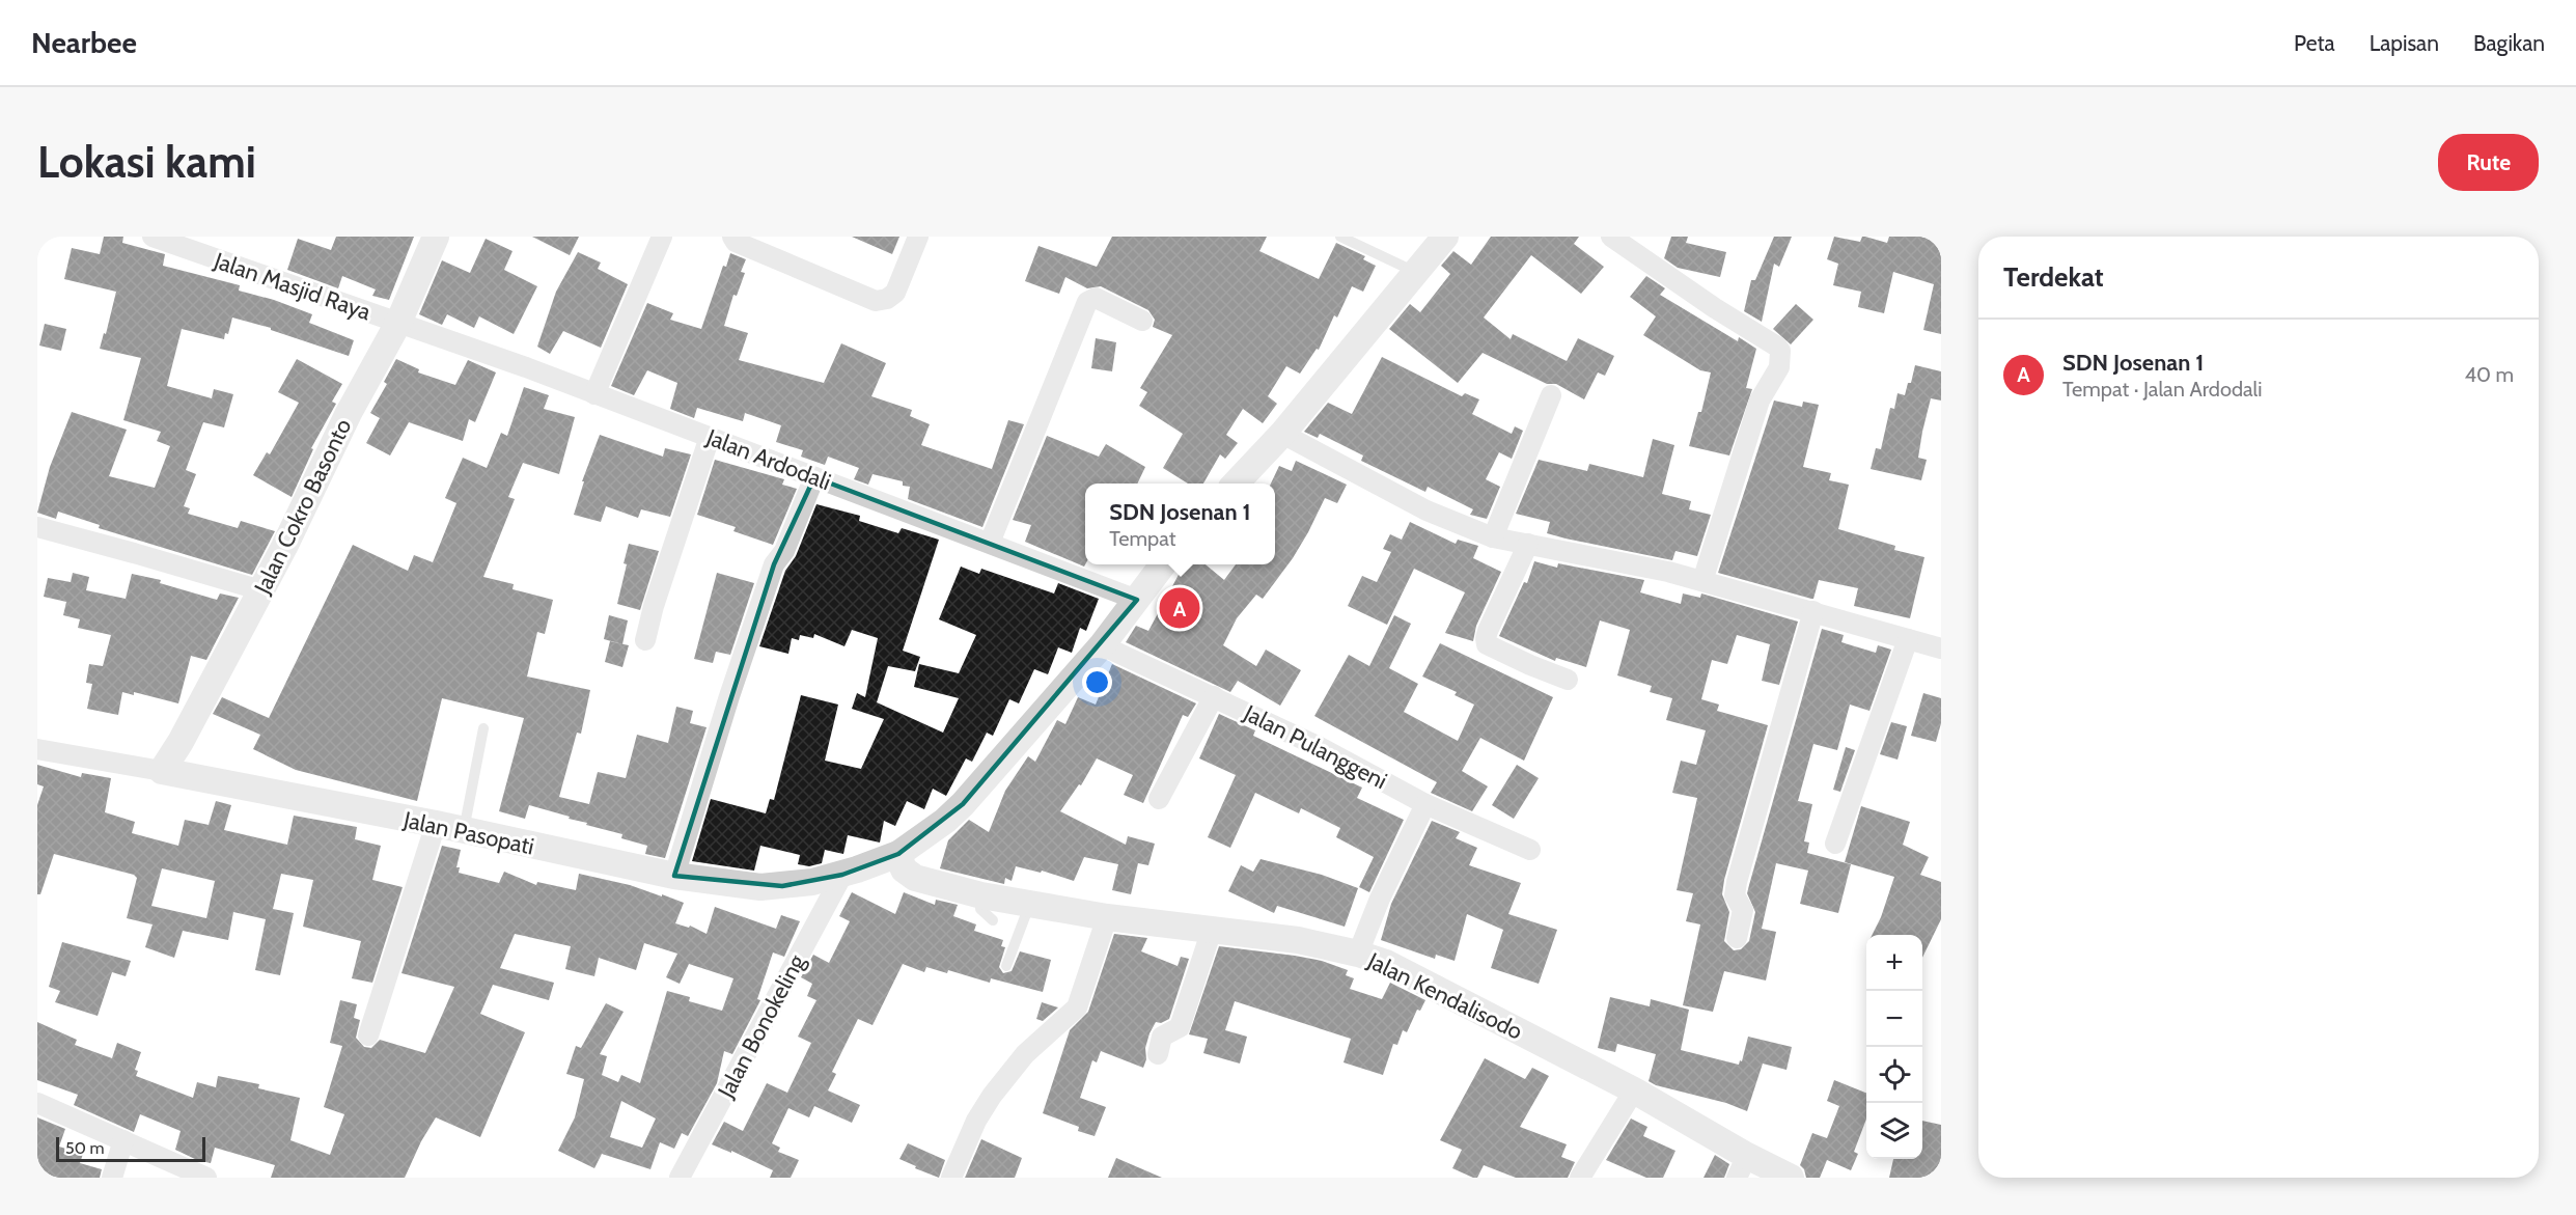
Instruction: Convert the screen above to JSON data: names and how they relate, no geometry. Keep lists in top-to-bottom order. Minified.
{"streets":{"street":["Jalan Masjid Raya","Jalan Ardodali","Jalan Cokro Basonto","Jalan Pulanggeni","Jalan Pasopati","Jalan Kendalisodo","Jalan Bonokeling"]},"crossings":[["Jalan Masjid Raya","Jalan Ardodali"],["Jalan Masjid Raya","Jalan Cokro Basonto"],["Jalan Ardodali","Jalan Cokro Basonto"],["Jalan Ardodali","Jalan Pasopati"],["Jalan Cokro Basonto","Jalan Pasopati"],["Jalan Pulanggeni","Jalan Pasopati"],["Jalan Pasopati","Jalan Kendalisodo"],["Jalan Pasopati","Jalan Bonokeling"]],"scale_bar":"50 m","page":{"header":"Nearbee","nav":["Peta","Lapisan","Bagikan"],"buttons":"Rute","title":"Lokasi kami","heading":"Terdekat","list":[{"mark":"A","name":"SDN Josenan 1","note":"Tempat · Jalan Ardodali","value":"40 m"}],"popup":["SDN Josenan 1","Tempat"],"pins":"A","map_buttons":["+","−"],"scale":"50 m"}}
